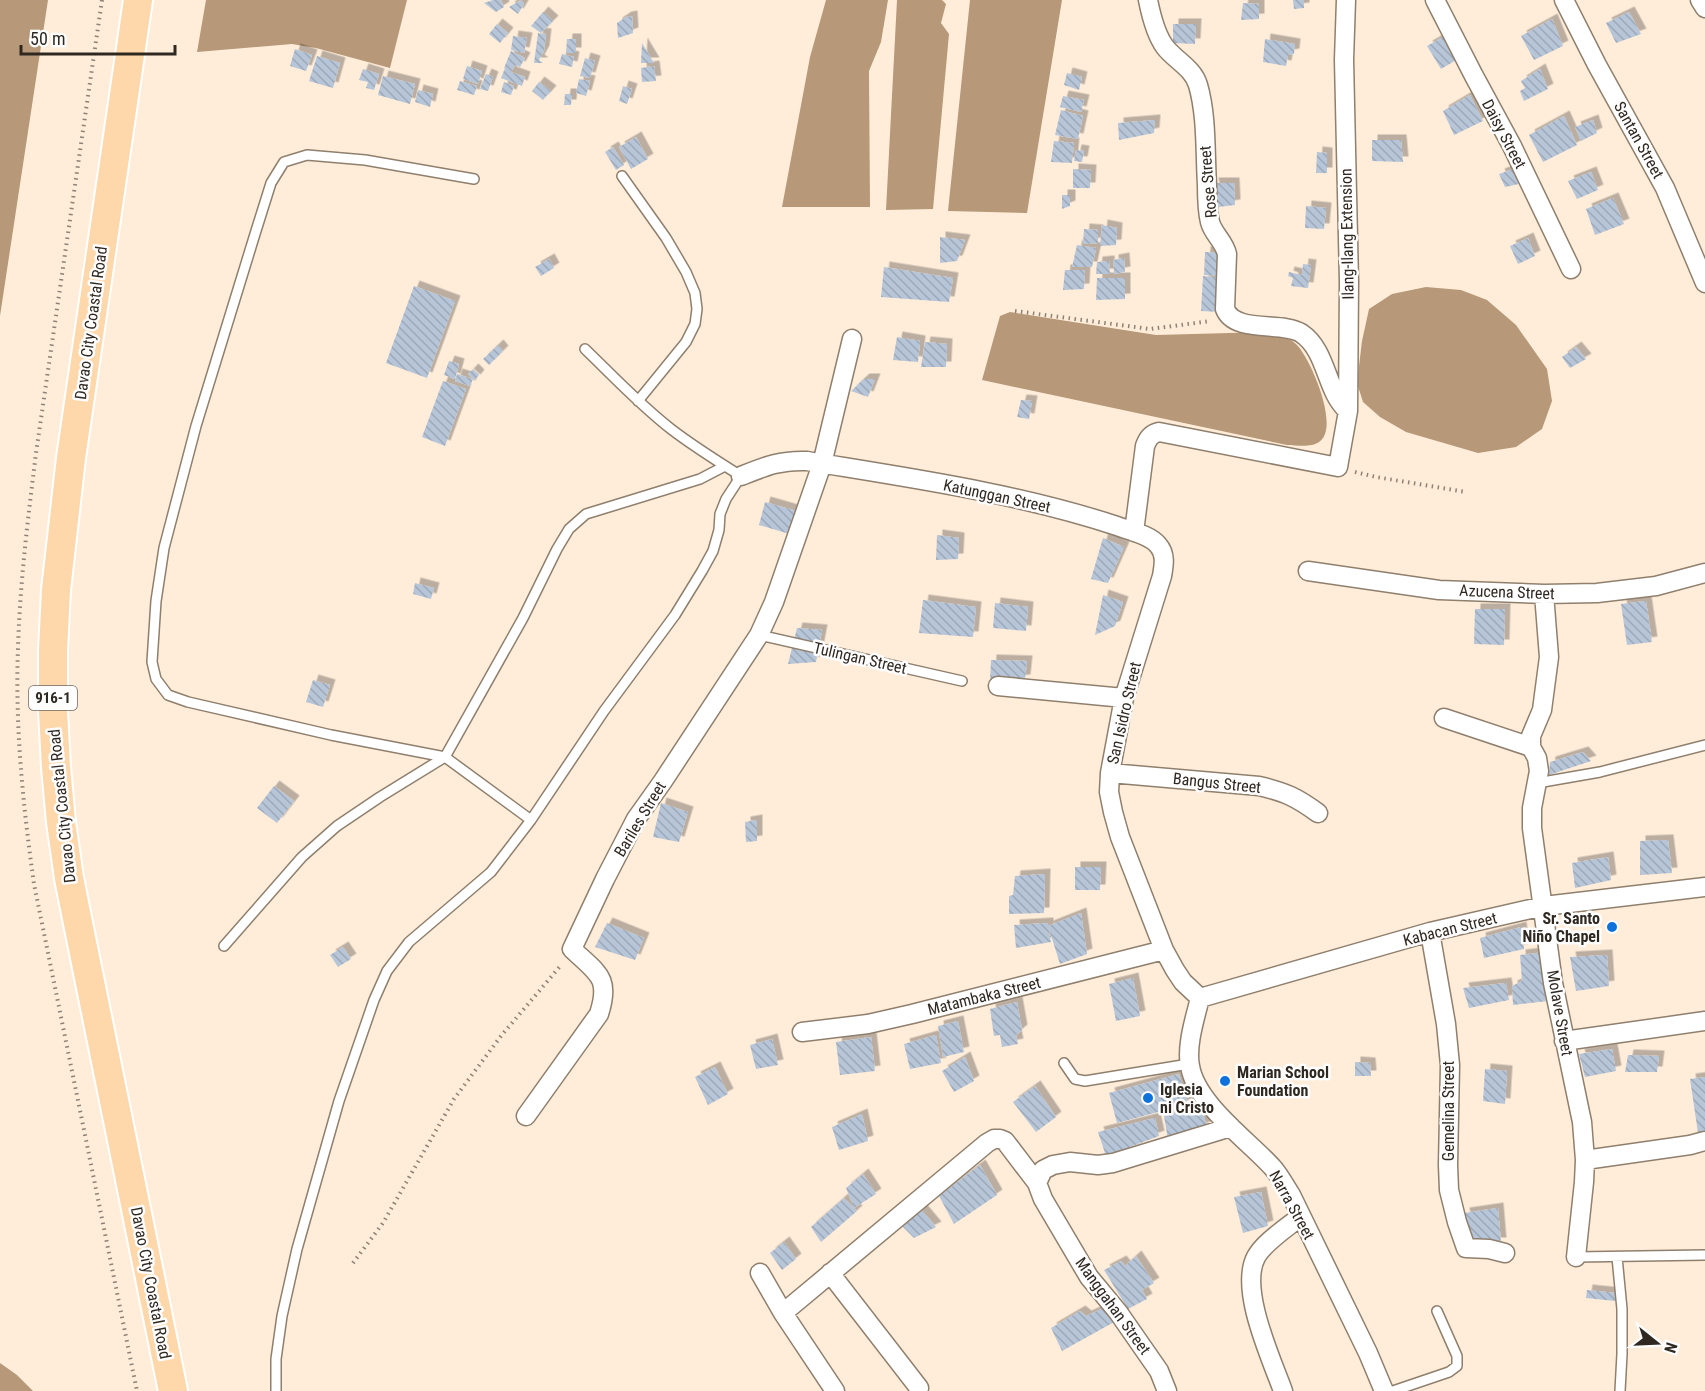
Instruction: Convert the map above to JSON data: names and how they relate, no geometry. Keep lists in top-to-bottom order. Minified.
{"streets":{"main road":["Davao City Coastal Road","916-1"],"street":["Daisy Street","Santan Street","Rose Street","Ilang-Ilang Extension","Katunggan Street","Azucena Street","San Isidro Street","Bangus Street","Bariles Street","Kabacan Street","Matambaka Street","Molave Street","Gemelina Street","Narra Street","Manggahan Street"],"lane":["Tulingan Street"]},"crossings":[["Katunggan Street","San Isidro Street"],["Katunggan Street","Bariles Street"],["Azucena Street","Molave Street"],["Tulingan Street","Bariles Street"],["San Isidro Street","Bangus Street"],["San Isidro Street","Kabacan Street"],["San Isidro Street","Matambaka Street"],["San Isidro Street","Narra Street"],["Kabacan Street","Molave Street"],["Kabacan Street","Gemelina Street"],["Kabacan Street","Narra Street"]],"places":["Sr. Santo Niño Chapel","Marian School Foundation","Iglesia ni Cristo"],"scale_bar":"50 m","north":"right"}
